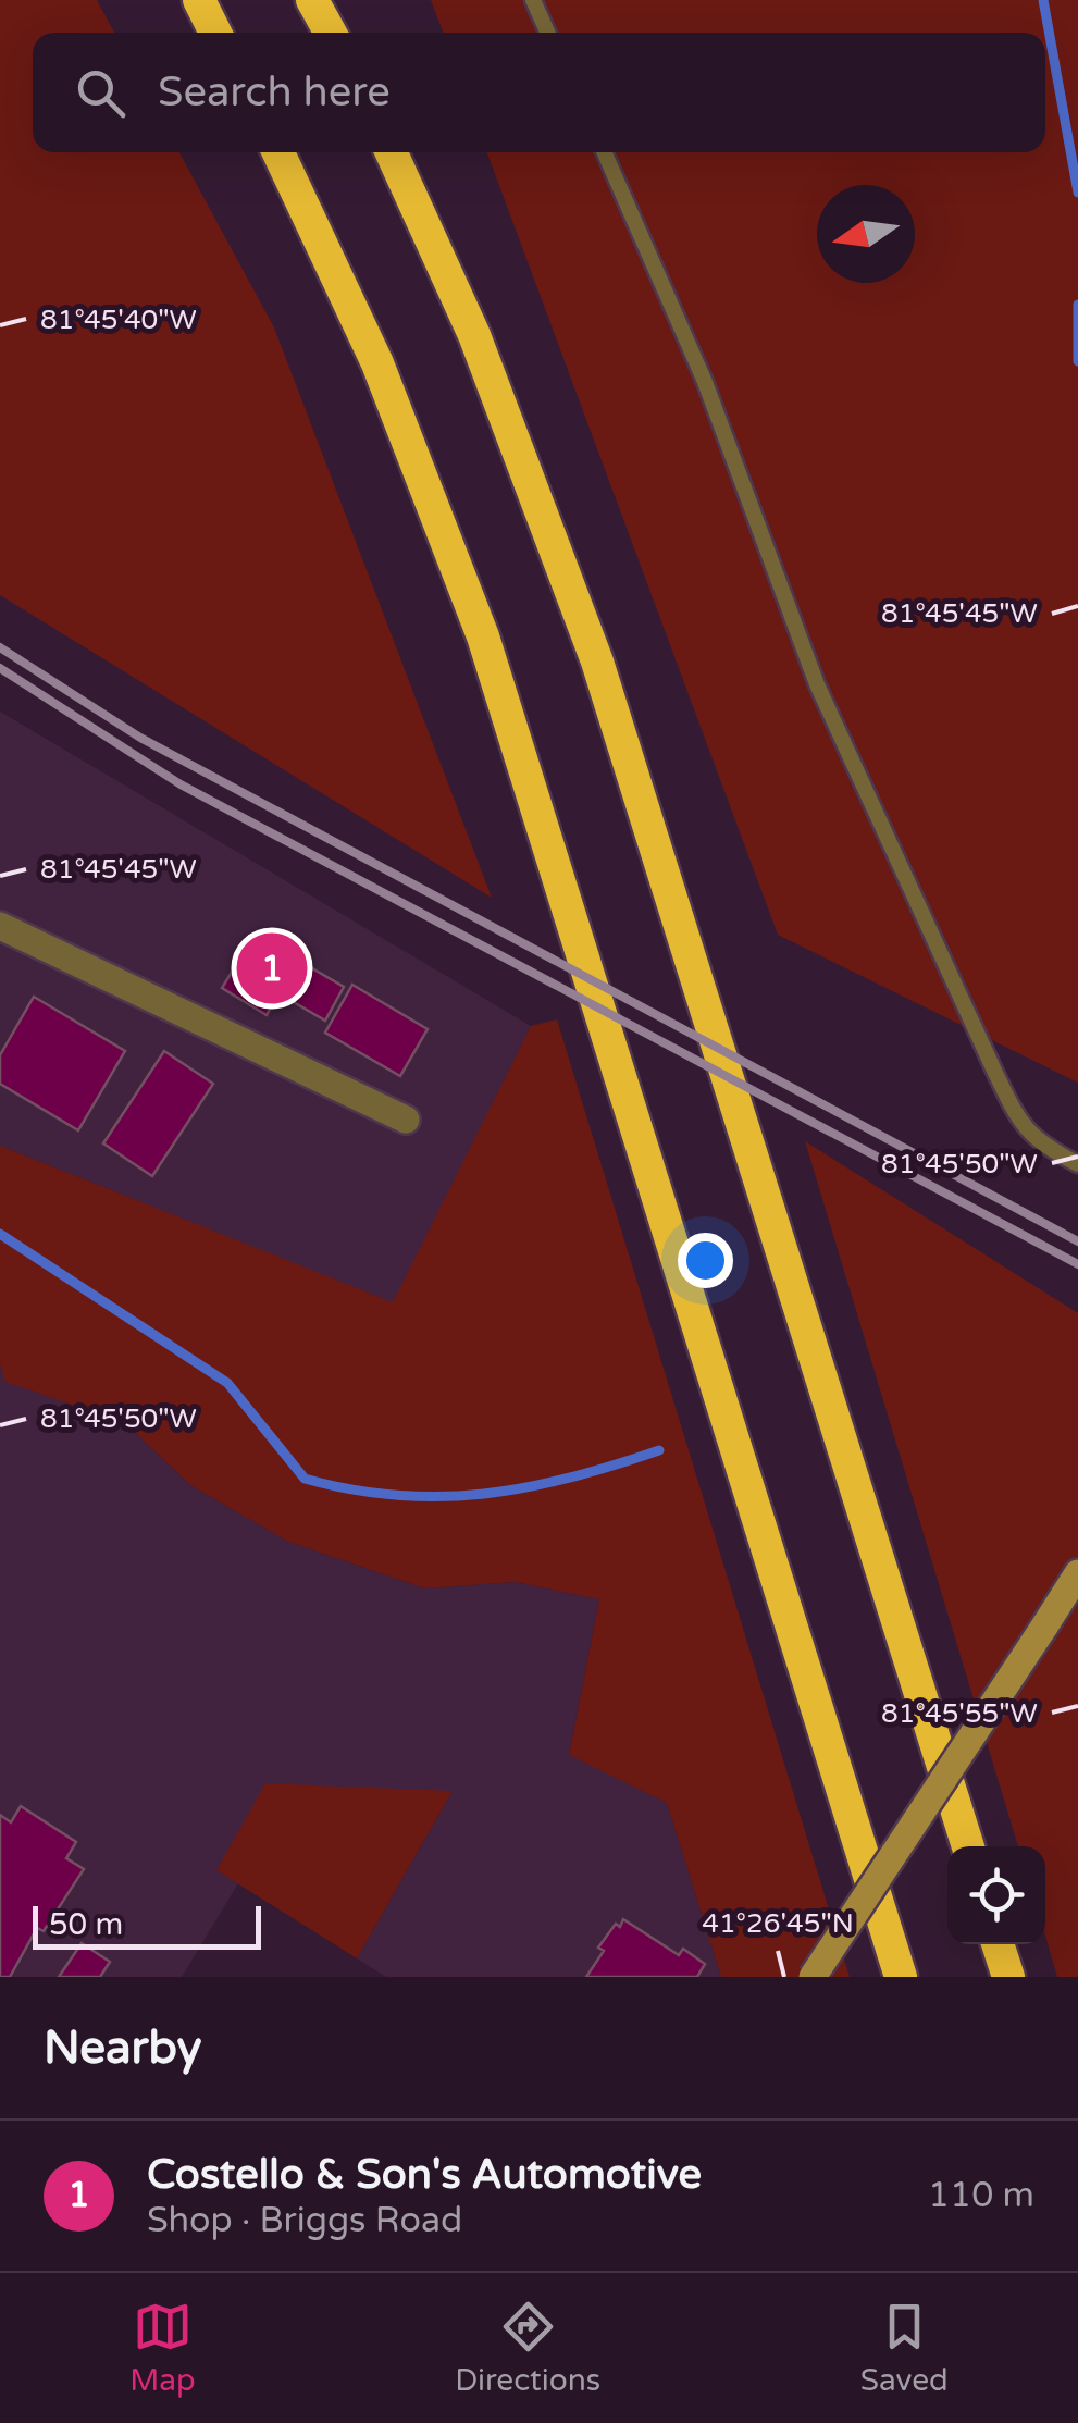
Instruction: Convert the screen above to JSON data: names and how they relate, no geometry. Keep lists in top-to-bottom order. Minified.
{"scale_bar":"50 m","north":"left","page":{"search":"Search here","pins":"1","scale":"50 m","heading":"Nearby","list":[{"mark":"1","name":"Costello & Son's Automotive","note":"Shop · Briggs Road","value":"110 m"}],"nav":["Map","Directions","Saved"]},"coordinates":["81°45'40\"W","81°45'45\"W","81°45'50\"W","81°45'55\"W","41°26'45\"N"]}
